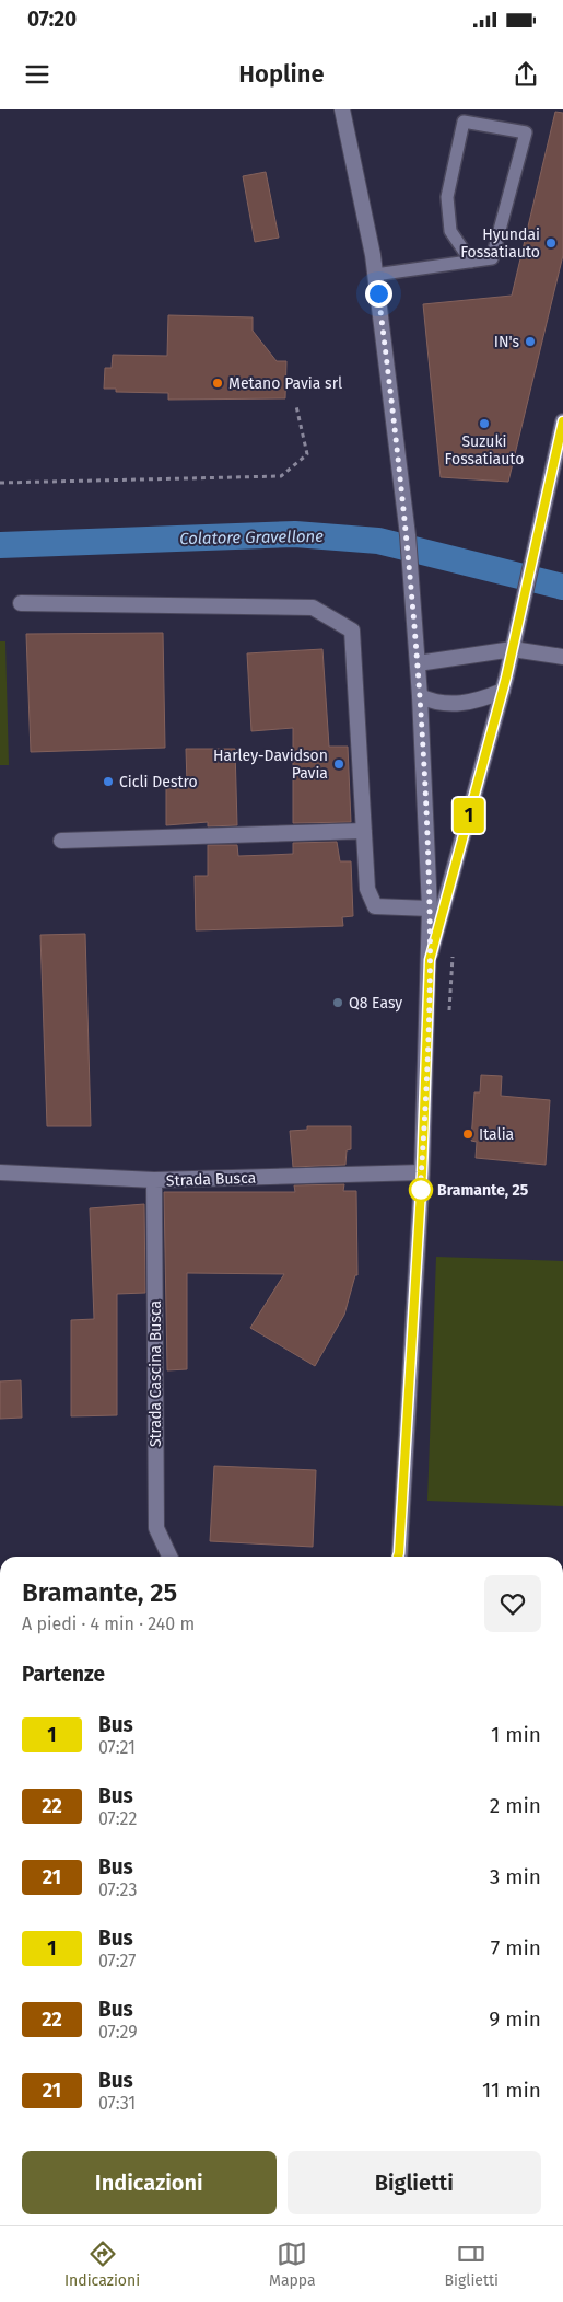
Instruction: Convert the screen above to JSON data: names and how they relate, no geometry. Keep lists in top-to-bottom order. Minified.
{"streets":{"street":["Strada Busca","Strada Cascina Busca"]},"crossings":[["Strada Busca","Strada Cascina Busca"]],"water":["Colatore Gravellone"],"places":["Hyundai Fossatiauto","IN's","Metano Pavia srl","Suzuki Fossatiauto","Harley-Davidson Pavia","Cicli Destro","Q8 Easy","Italia","Bramante, 25"],"lines":["bus line 1"],"page":{"status":"07:20","header":"Hopline","on_map":"1","heading":[["Bramante, 25","A piedi · 4 min · 240 m"],"Partenze"],"list":[{"mark":"1","name":"Bus","note":"07:21","value":"1 min"},{"mark":"22","name":"Bus","note":"07:22","value":"2 min"},{"mark":"21","name":"Bus","note":"07:23","value":"3 min"},{"mark":"1","name":"Bus","note":"07:27","value":"7 min"},{"mark":"22","name":"Bus","note":"07:29","value":"9 min"},{"mark":"21","name":"Bus","note":"07:31","value":"11 min"}],"buttons":["Indicazioni","Biglietti"],"tabs":["Indicazioni","Mappa","Biglietti"]}}
